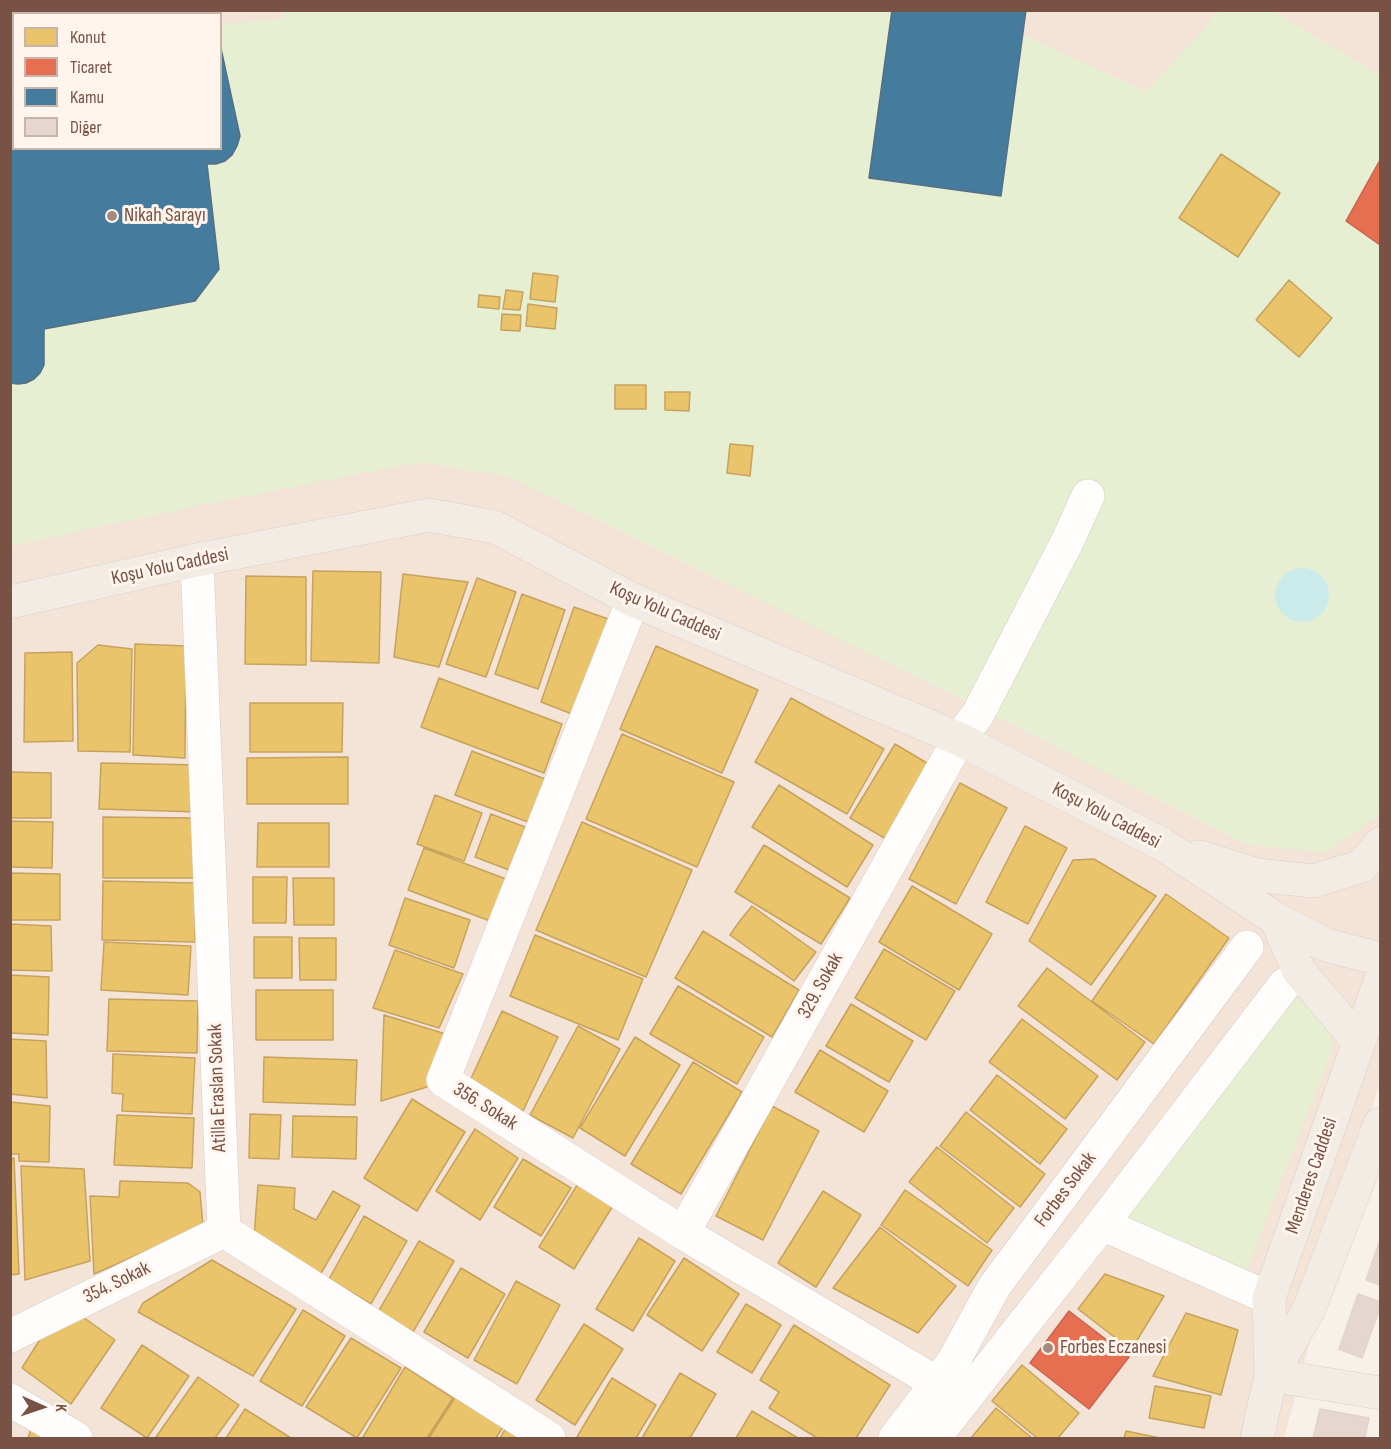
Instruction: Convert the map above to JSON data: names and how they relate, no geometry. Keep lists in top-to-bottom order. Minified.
{"streets":{"main road":["Koşu Yolu Caddesi","Menderes Caddesi"],"street":["329. Sokak","Atilla Eraslan Sokak","356. Sokak","Forbes Sokak","354. Sokak"]},"crossings":[["Koşu Yolu Caddesi","329. Sokak"],["Koşu Yolu Caddesi","Atilla Eraslan Sokak"],["Koşu Yolu Caddesi","356. Sokak"],["329. Sokak","356. Sokak"],["Atilla Eraslan Sokak","354. Sokak"],["356. Sokak","Forbes Sokak"]],"places":["Nikah Sarayı","Forbes Eczanesi"],"legend":["Konut","Ticaret","Kamu","Diğer"],"north":"right"}
